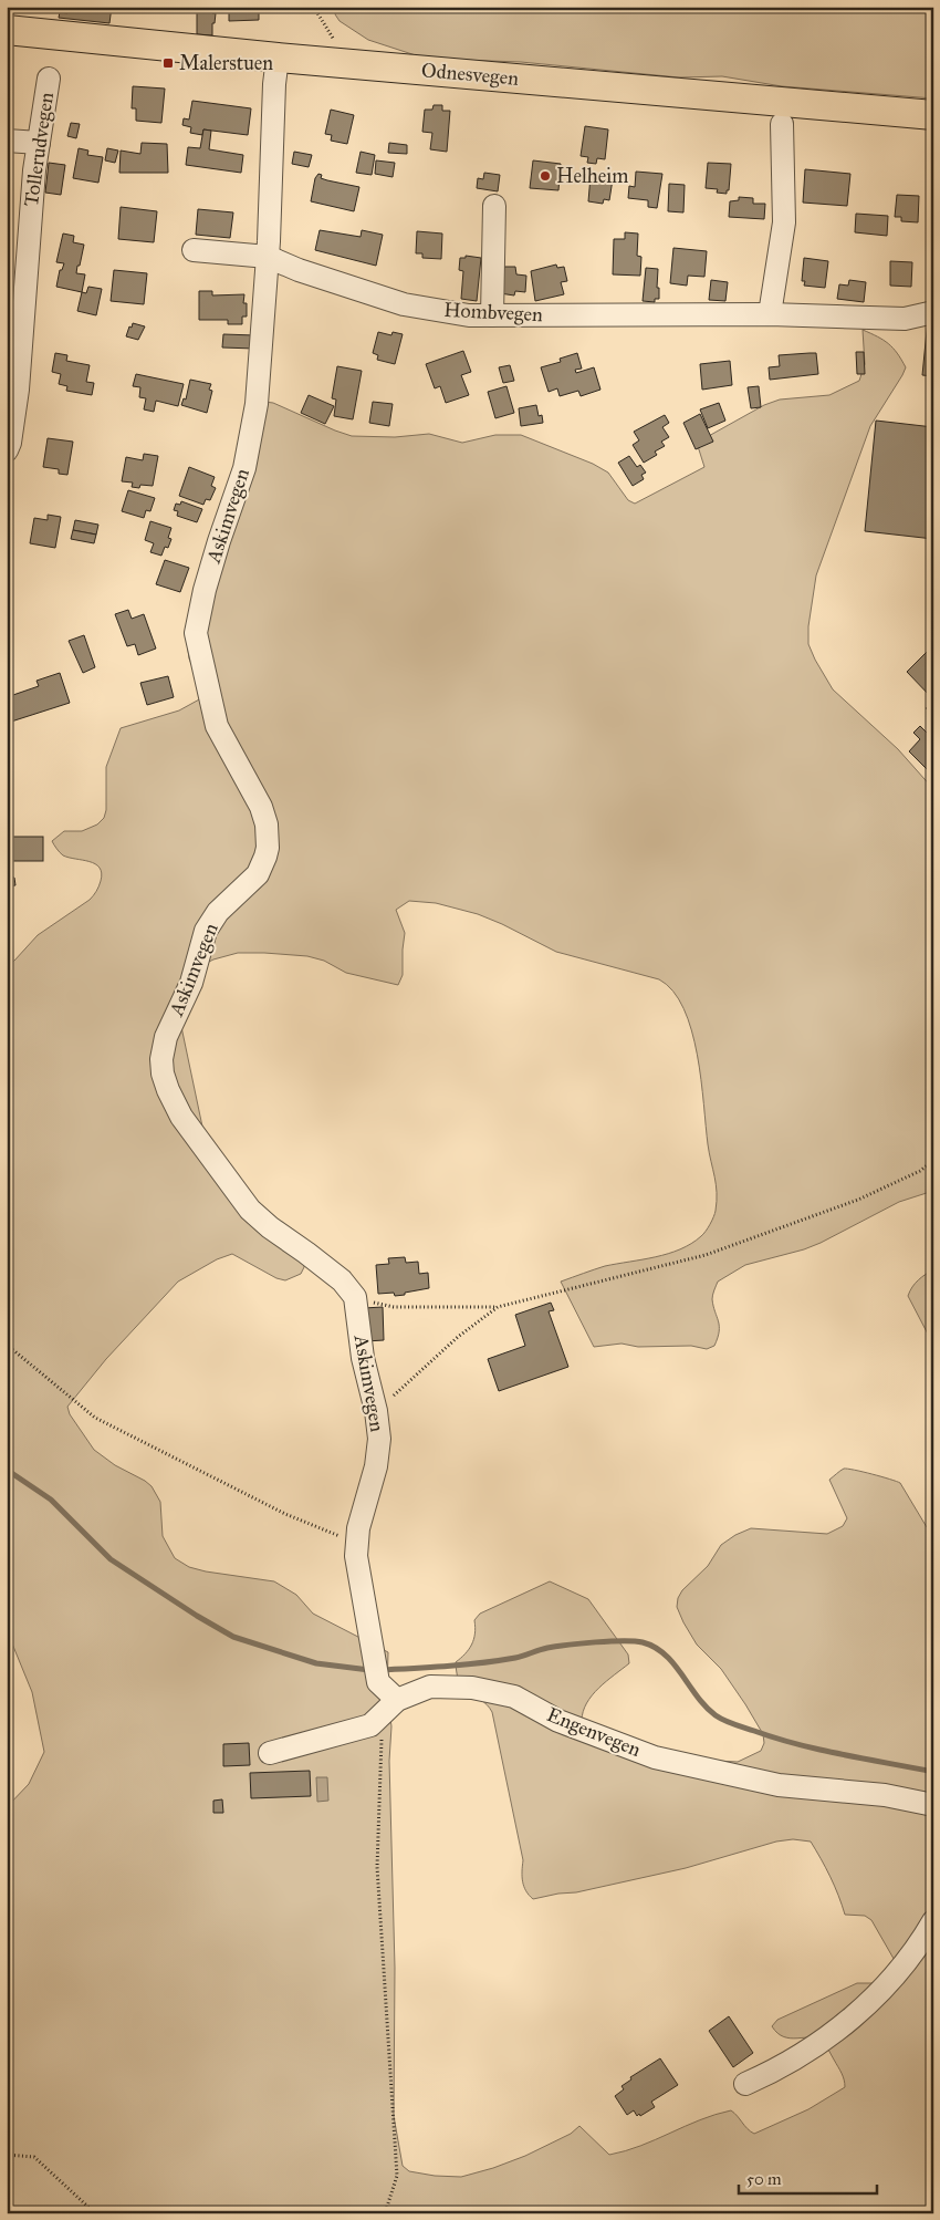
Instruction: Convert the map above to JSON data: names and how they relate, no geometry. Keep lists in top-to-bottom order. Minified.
{"streets":{"main road":["Odnesvegen"],"street":["Tollerudvegen","Hombvegen","Askimvegen","Engenvegen"]},"crossings":[["Odnesvegen","Askimvegen"],["Hombvegen","Askimvegen"],["Askimvegen","Engenvegen"]],"places":{"transit":["Malerstuen"],"other":["Helheim"]},"scale_bar":"50 m"}
